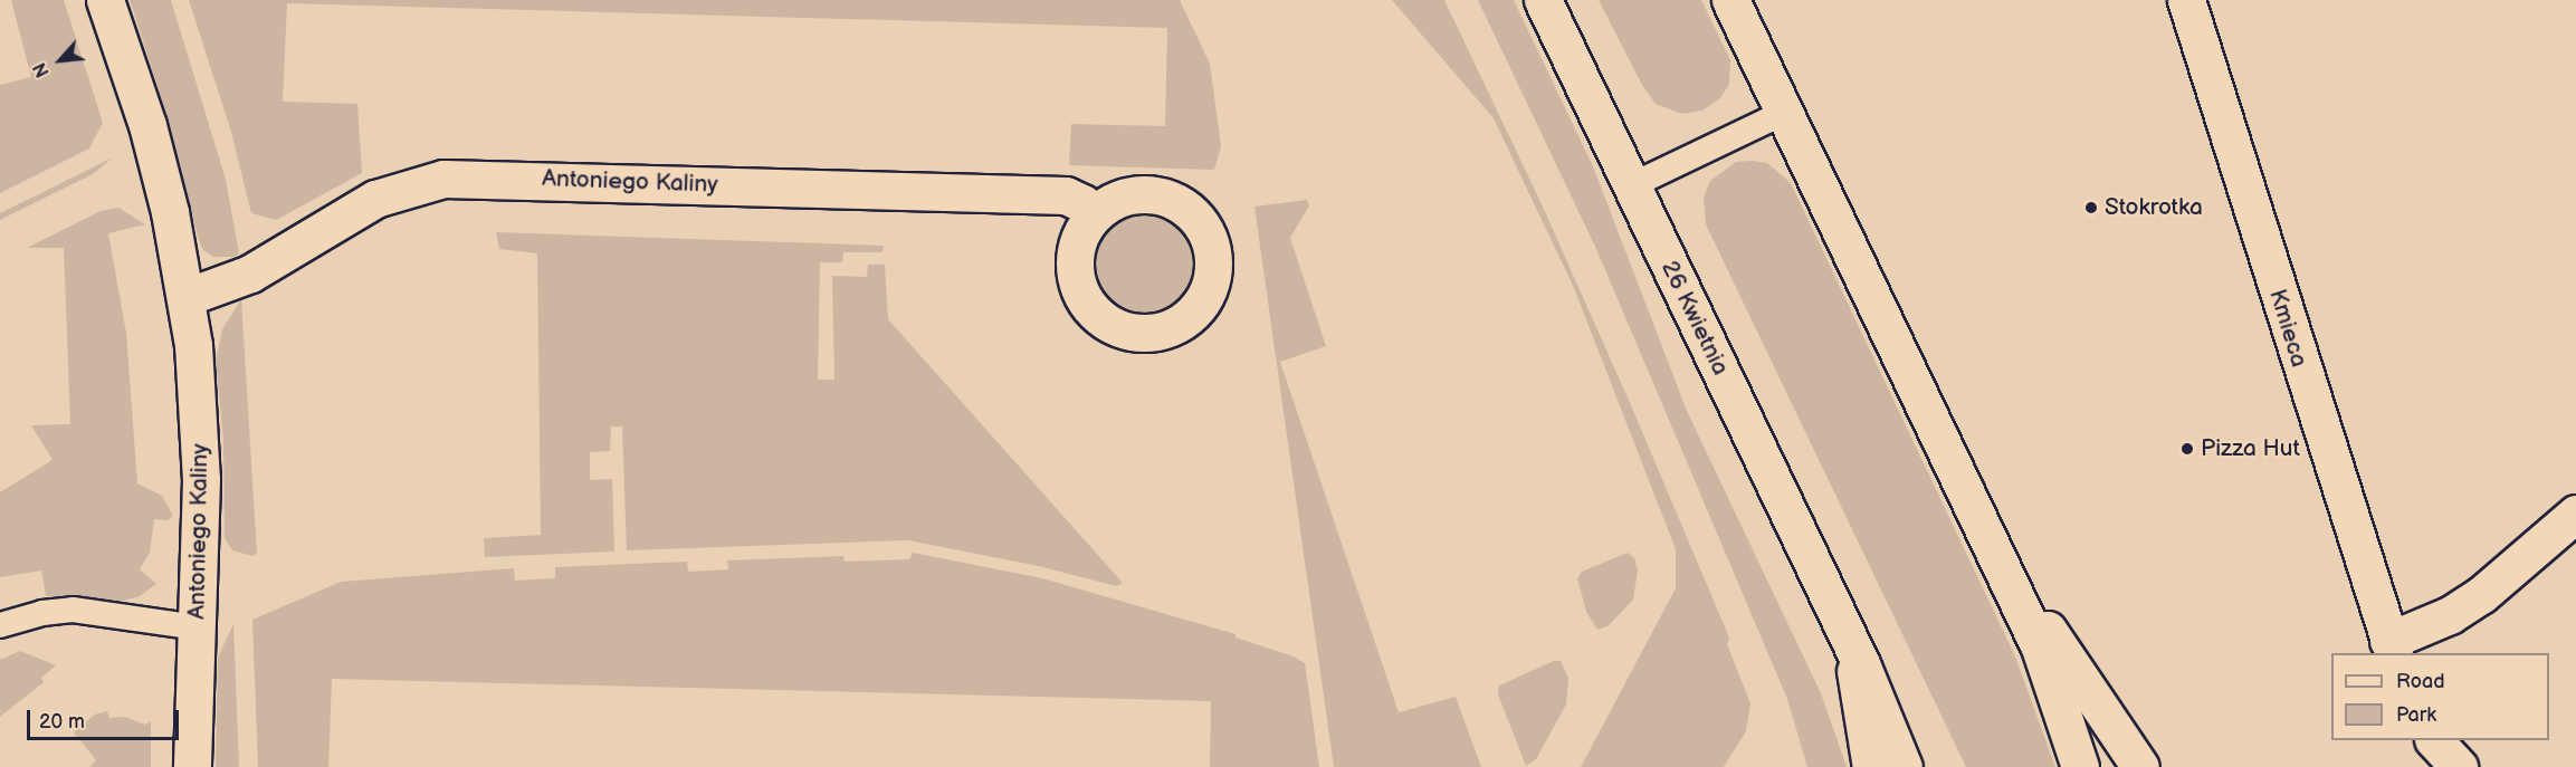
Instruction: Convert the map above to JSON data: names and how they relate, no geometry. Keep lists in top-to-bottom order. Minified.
{"streets":{"street":["Antoniego Kaliny","26 Kwietnia","Kmieca"]},"places":["Stokrotka","Pizza Hut"],"legend":["Road","Park"],"scale_bar":"20 m","north":"bottom left"}
